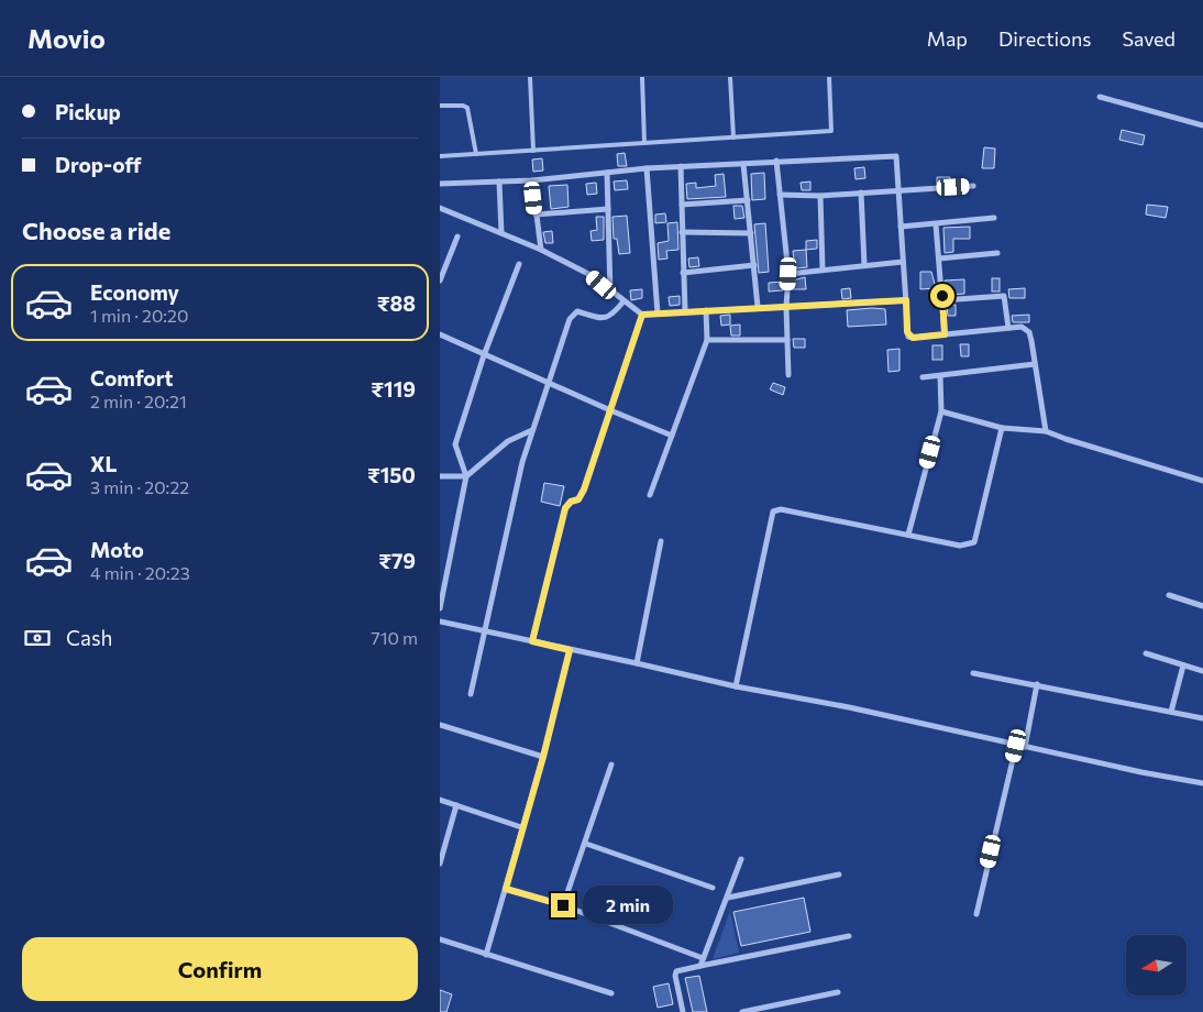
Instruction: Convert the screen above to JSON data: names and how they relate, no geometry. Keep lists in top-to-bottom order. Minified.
{"north":"left","page":{"header":"Movio","nav":["Map","Directions","Saved"],"banner":["Pickup","Drop-off"],"heading":"Choose a ride","list":[{"name":"Economy","note":"1 min · 20:20","value":"₹88"},{"name":"Comfort","note":"2 min · 20:21","value":"₹119"},{"name":"XL","note":"3 min · 20:22","value":"₹150"},{"name":"Moto","note":"4 min · 20:23","value":"₹79"}],"pay":["Cash","710 m"],"bubble":"2 min","buttons":"Confirm"}}
